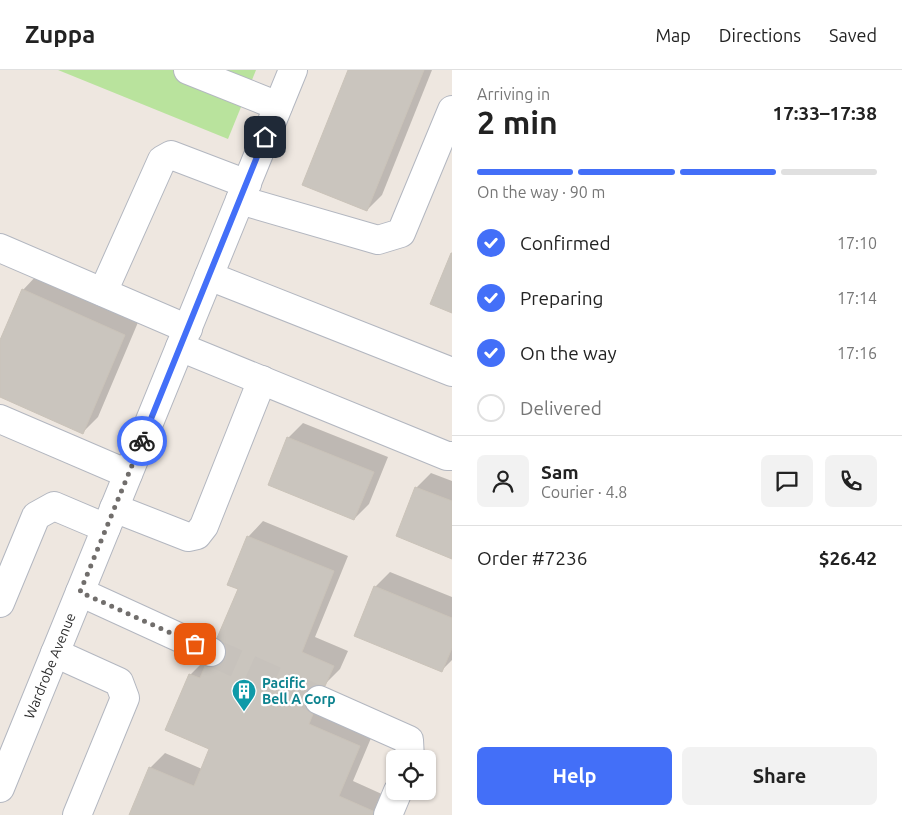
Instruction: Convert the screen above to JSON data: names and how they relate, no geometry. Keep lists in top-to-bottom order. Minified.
{"streets":{"street":["Wardrobe Avenue"]},"places":{"building":["Pacific Bell A Corp"]},"page":{"header":"Zuppa","nav":["Map","Directions","Saved"],"heading":["2 min","Arriving in","17:33–17:38"],"panel":["Sam","Courier · 4.8","Order #7236","$26.42"],"bar":"On the way · 90 m","list":[["Confirmed","17:10"],["Preparing","17:14"],["On the way","17:16"],"Delivered"],"buttons":["Help","Share"]}}
